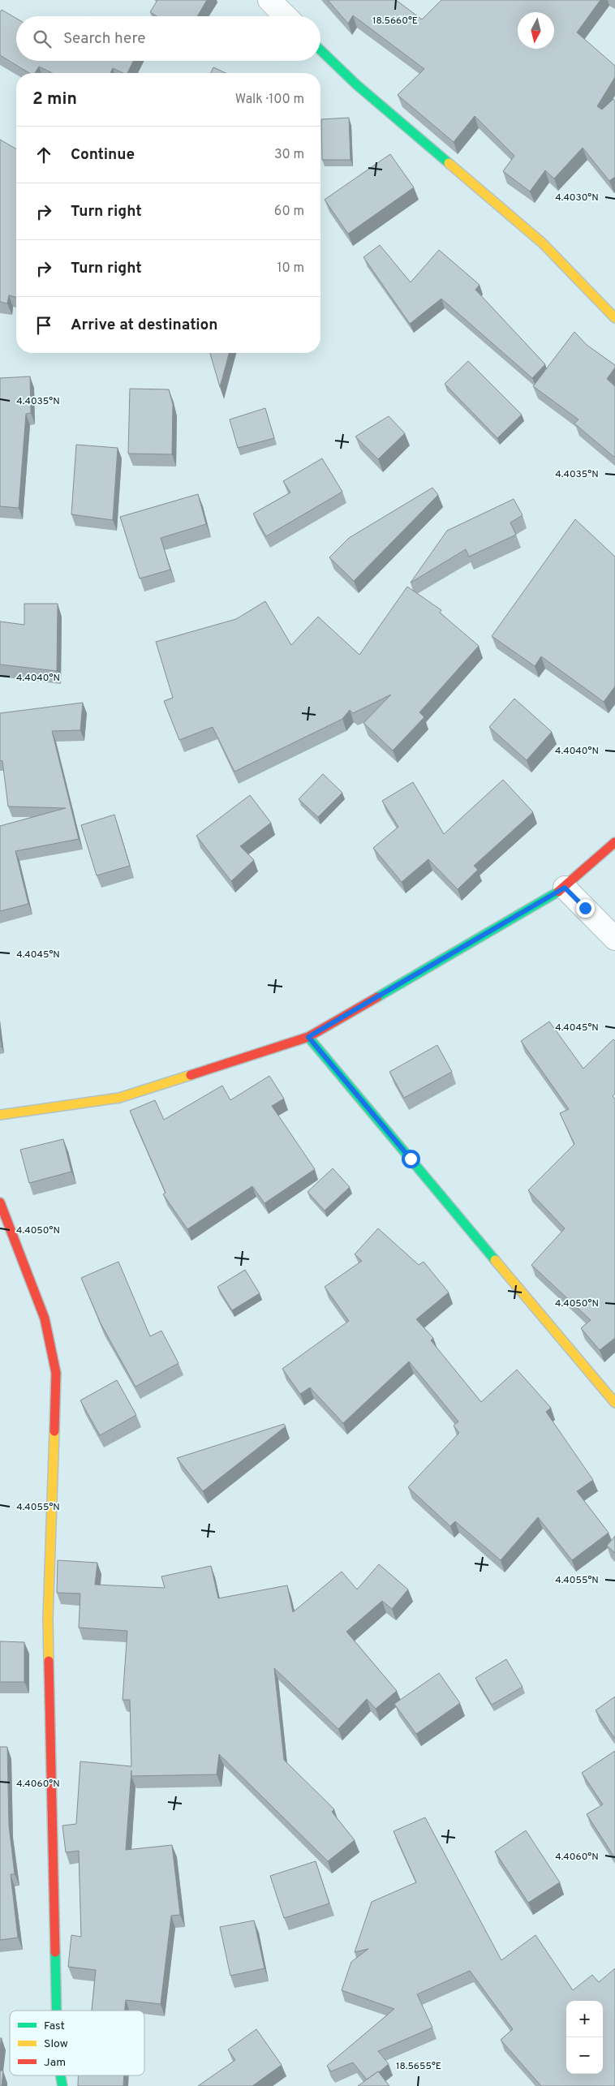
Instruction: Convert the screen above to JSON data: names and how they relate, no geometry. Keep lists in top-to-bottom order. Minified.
{"legend":["Fast","Slow","Jam"],"north":"bottom","page":{"search":"Search here","heading":["2 min","Walk · 100 m"],"list":[["Continue","30 m"],["Turn right","60 m"],["Turn right","10 m"],"Arrive at destination"],"map_buttons":["+","−"]},"coordinates":["18.5660°E","4.4030°N","4.4035°N","4.4040°N","4.4045°N","4.4050°N","4.4055°N","4.4060°N","18.5655°E"]}
